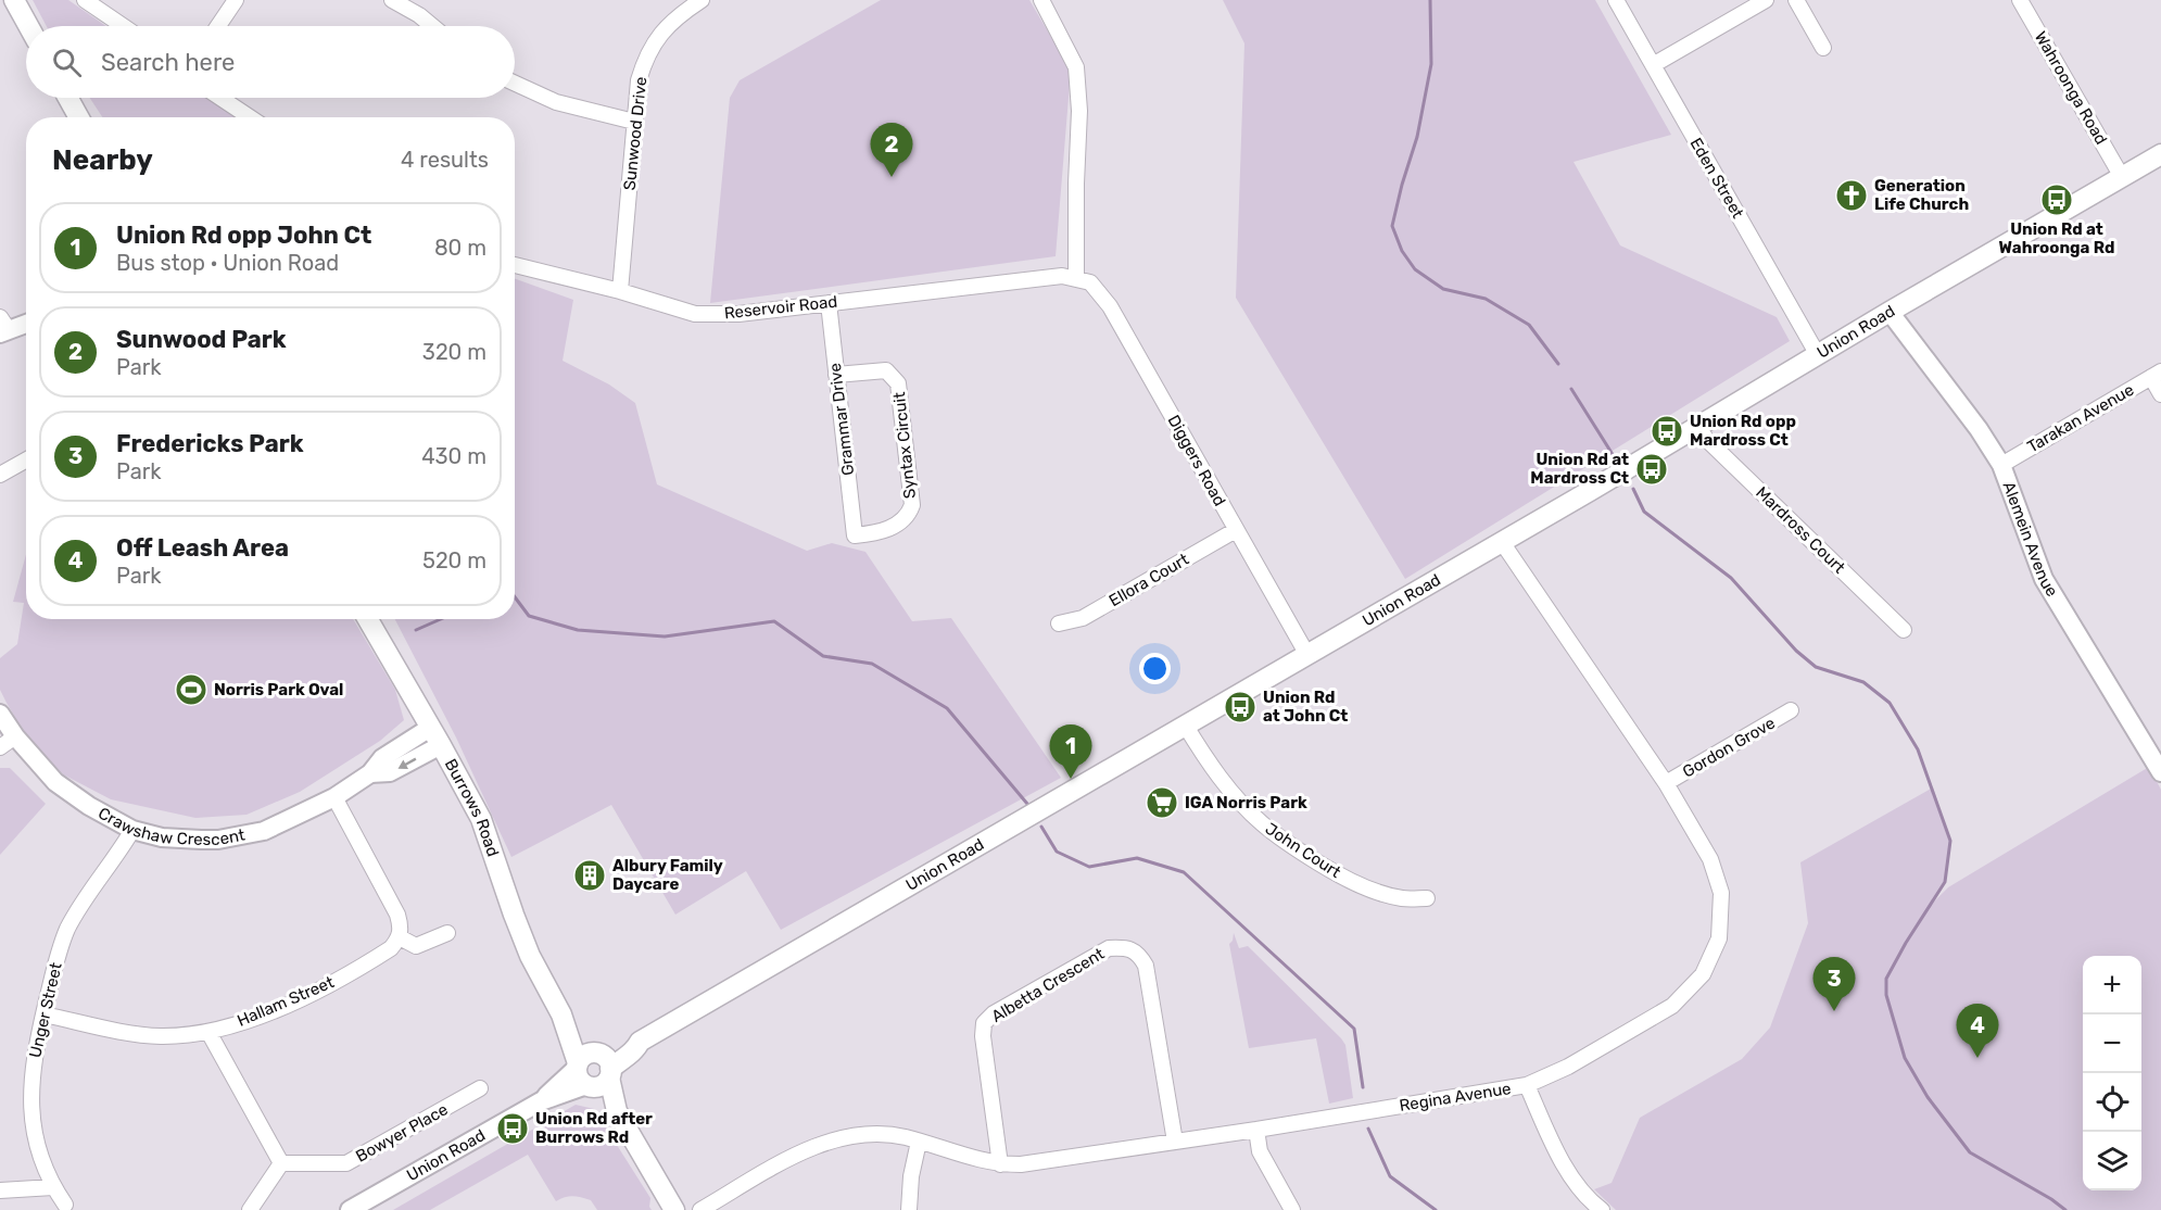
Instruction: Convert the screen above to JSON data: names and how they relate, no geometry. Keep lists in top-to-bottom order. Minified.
{"streets":{"main road":["Union Road","Burrows Road"],"street":["Wahroonga Road","Sunwood Drive","Eden Street","Reservoir Road","Tarakan Avenue","Grammar Drive","Syntax Circuit","Diggers Road","Mardross Court","Alemein Avenue","Ellora Court","Gordon Grove","Crawshaw Crescent","John Court","Albetta Crescent","Hallam Street","Unger Street","Regina Avenue","Bowyer Place"]},"crossings":[["Wahroonga Road","Union Road"],["Sunwood Drive","Reservoir Road"],["Eden Street","Union Road"],["Reservoir Road","Grammar Drive"],["Reservoir Road","Diggers Road"],["Union Road","Diggers Road"],["Union Road","Mardross Court"],["Union Road","Alemein Avenue"],["Union Road","Burrows Road"],["Union Road","John Court"],["Union Road","Regina Avenue"],["Tarakan Avenue","Alemein Avenue"],["Grammar Drive","Syntax Circuit"],["Diggers Road","Ellora Court"],["Gordon Grove","Regina Avenue"],["Burrows Road","Crawshaw Crescent"],["Crawshaw Crescent","Unger Street"],["Albetta Crescent","Regina Avenue"],["Hallam Street","Unger Street"]],"places":{"church":["Generation Life Church"],"bus stop":["Union Rd at Wahroonga Rd","Union Rd opp Mardross Ct","Union Rd at Mardross Ct","Union Rd at John Ct","Union Rd after Burrows Rd"],"sports":["Norris Park Oval"],"supermarket":["IGA Norris Park"],"building":["Albury Family Daycare"]},"page":{"search":"Search here","heading":["Nearby","4 results"],"pins":["2","1","3","4"],"list":[{"mark":"1","name":"Union Rd opp John Ct","note":"Bus stop · Union Road","value":"80 m"},{"mark":"2","name":"Sunwood Park","note":"Park","value":"320 m"},{"mark":"3","name":"Fredericks Park","note":"Park","value":"430 m"},{"mark":"4","name":"Off Leash Area","note":"Park","value":"520 m"}],"map_buttons":["+","−"]}}
